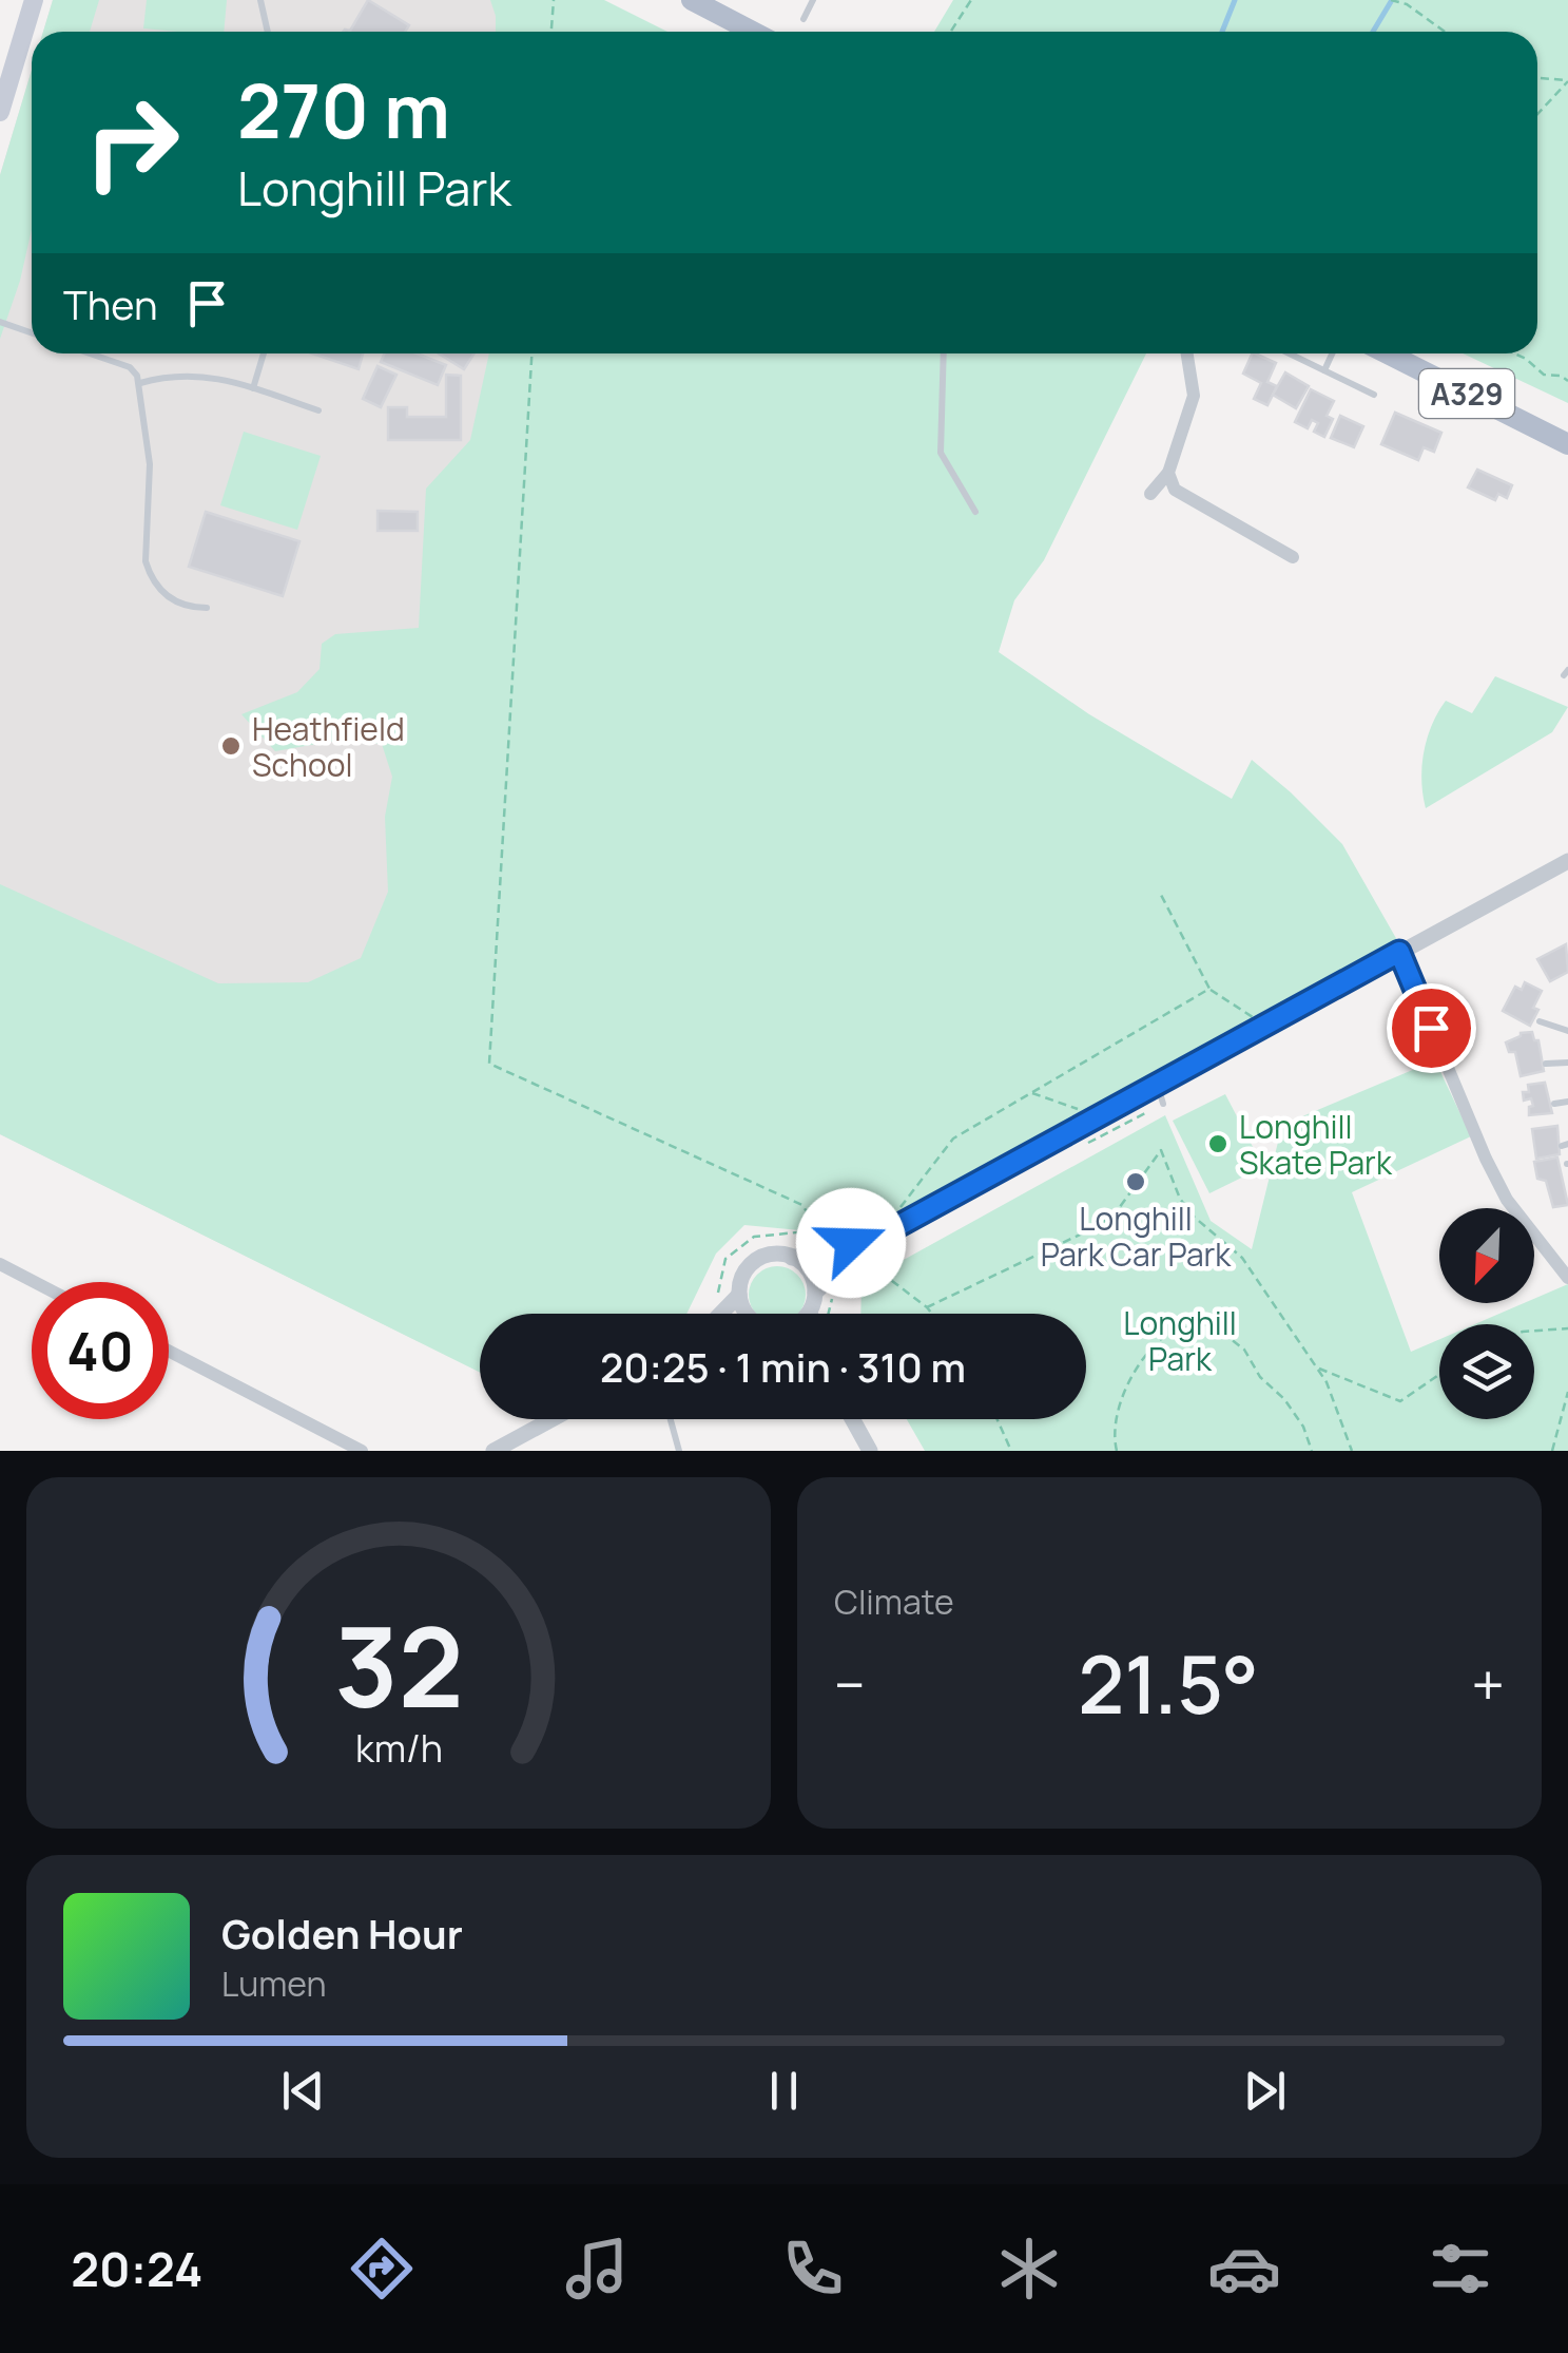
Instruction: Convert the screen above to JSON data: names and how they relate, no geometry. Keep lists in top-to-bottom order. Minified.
{"streets":{"main road":["A329"]},"parks":["Longhill Park"],"places":["Heathfield School","Longhill Skate Park","Longhill Park Car Park"],"north":"bottom left","page":{"turn":["270 m","Longhill Park"],"then":"Then","limit":"40","trip":"20:25 · 1 min · 310 m","tile":"Climate","heat":["−","21.5°","+"],"song":["Golden Hour","Lumen"],"tabs":"20:24","gauge":["32","km/h"]}}
